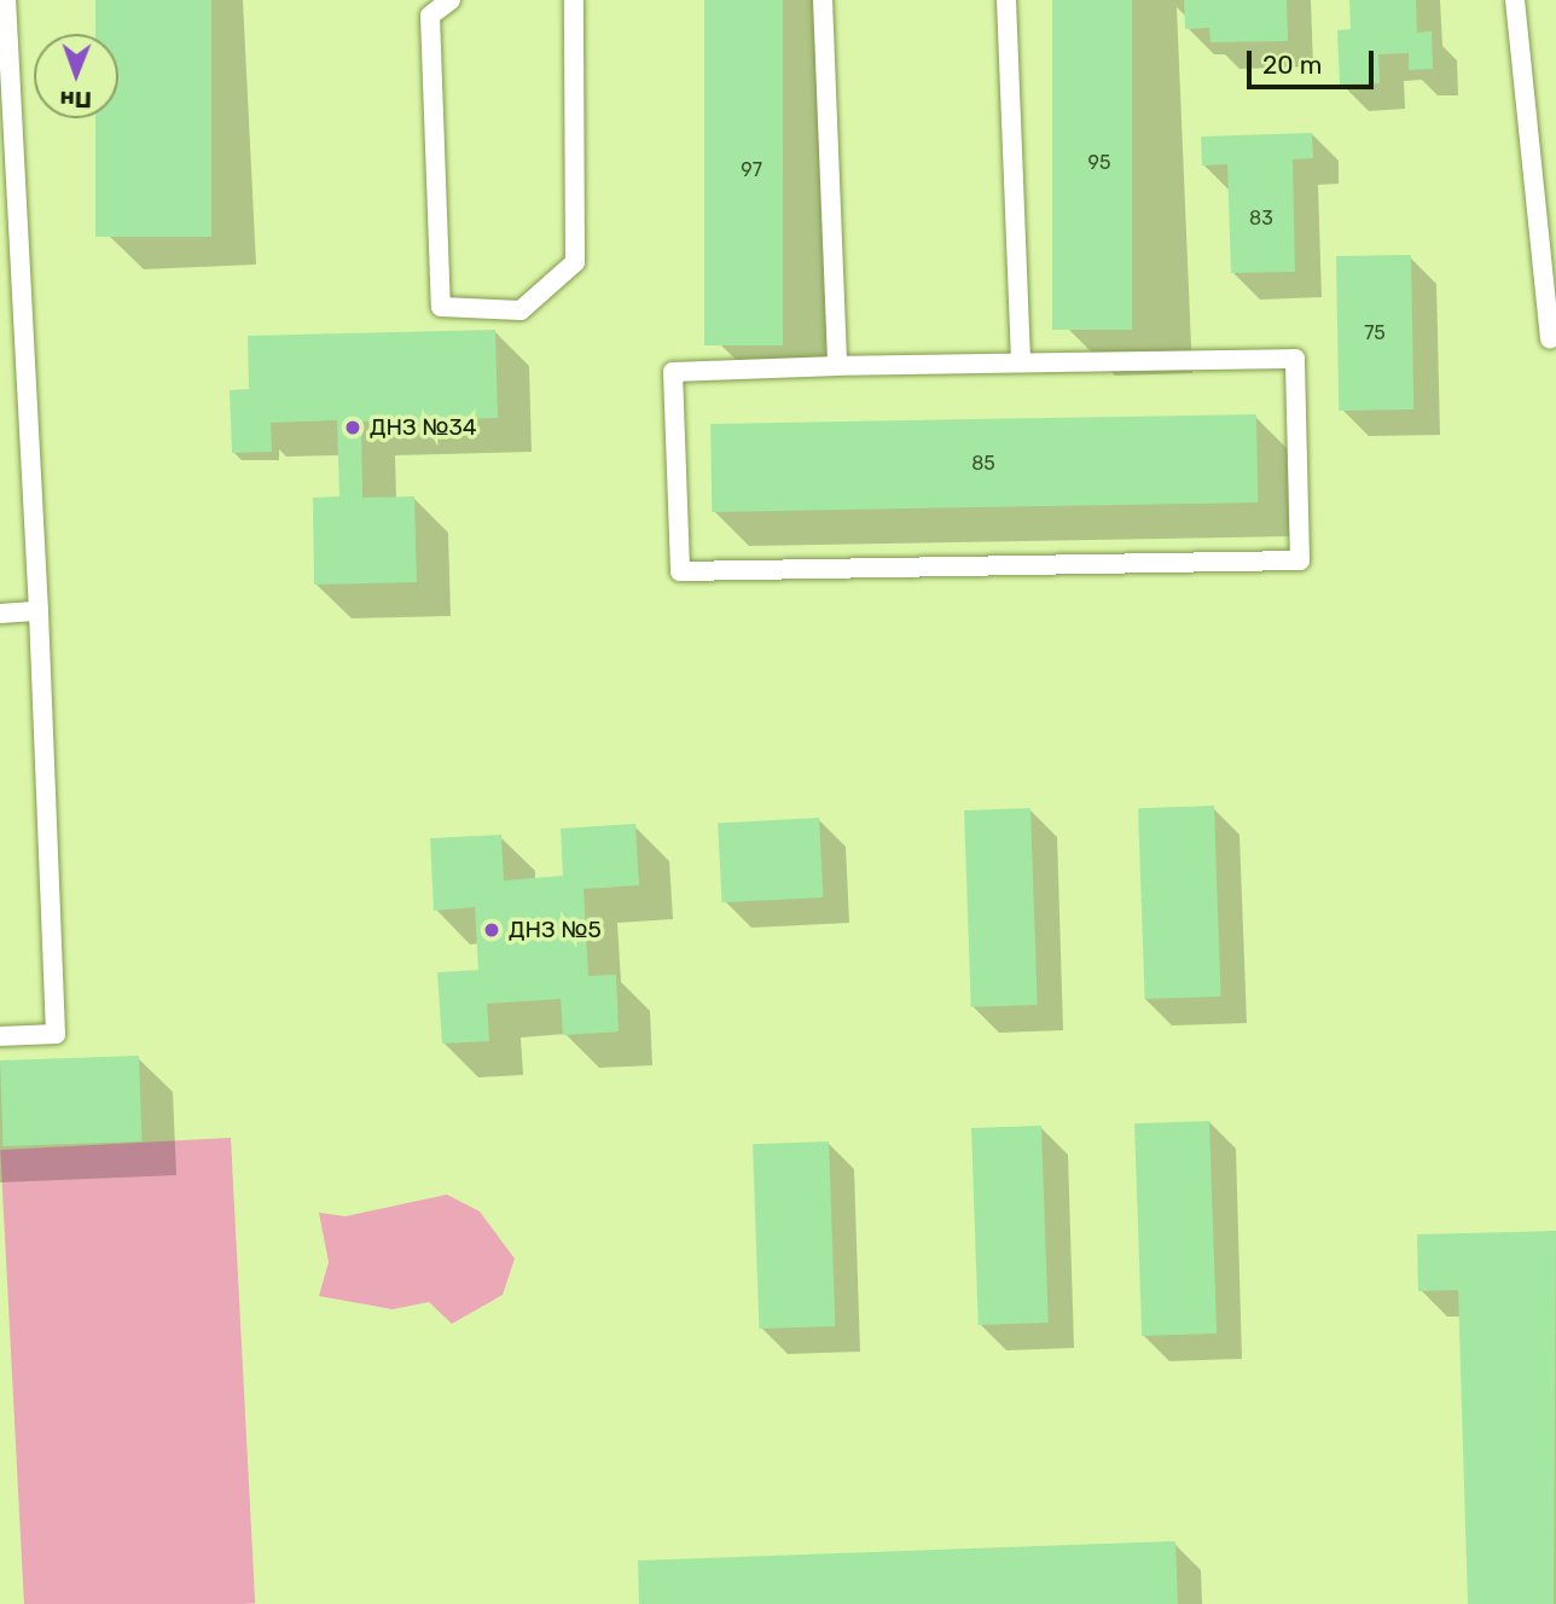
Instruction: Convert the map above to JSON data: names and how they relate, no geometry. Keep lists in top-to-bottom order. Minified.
{"places":["ДНЗ №34","ДНЗ №5"],"house_numbers":["95","97","83","75","85"],"scale_bar":"20 m","north":"bottom"}
